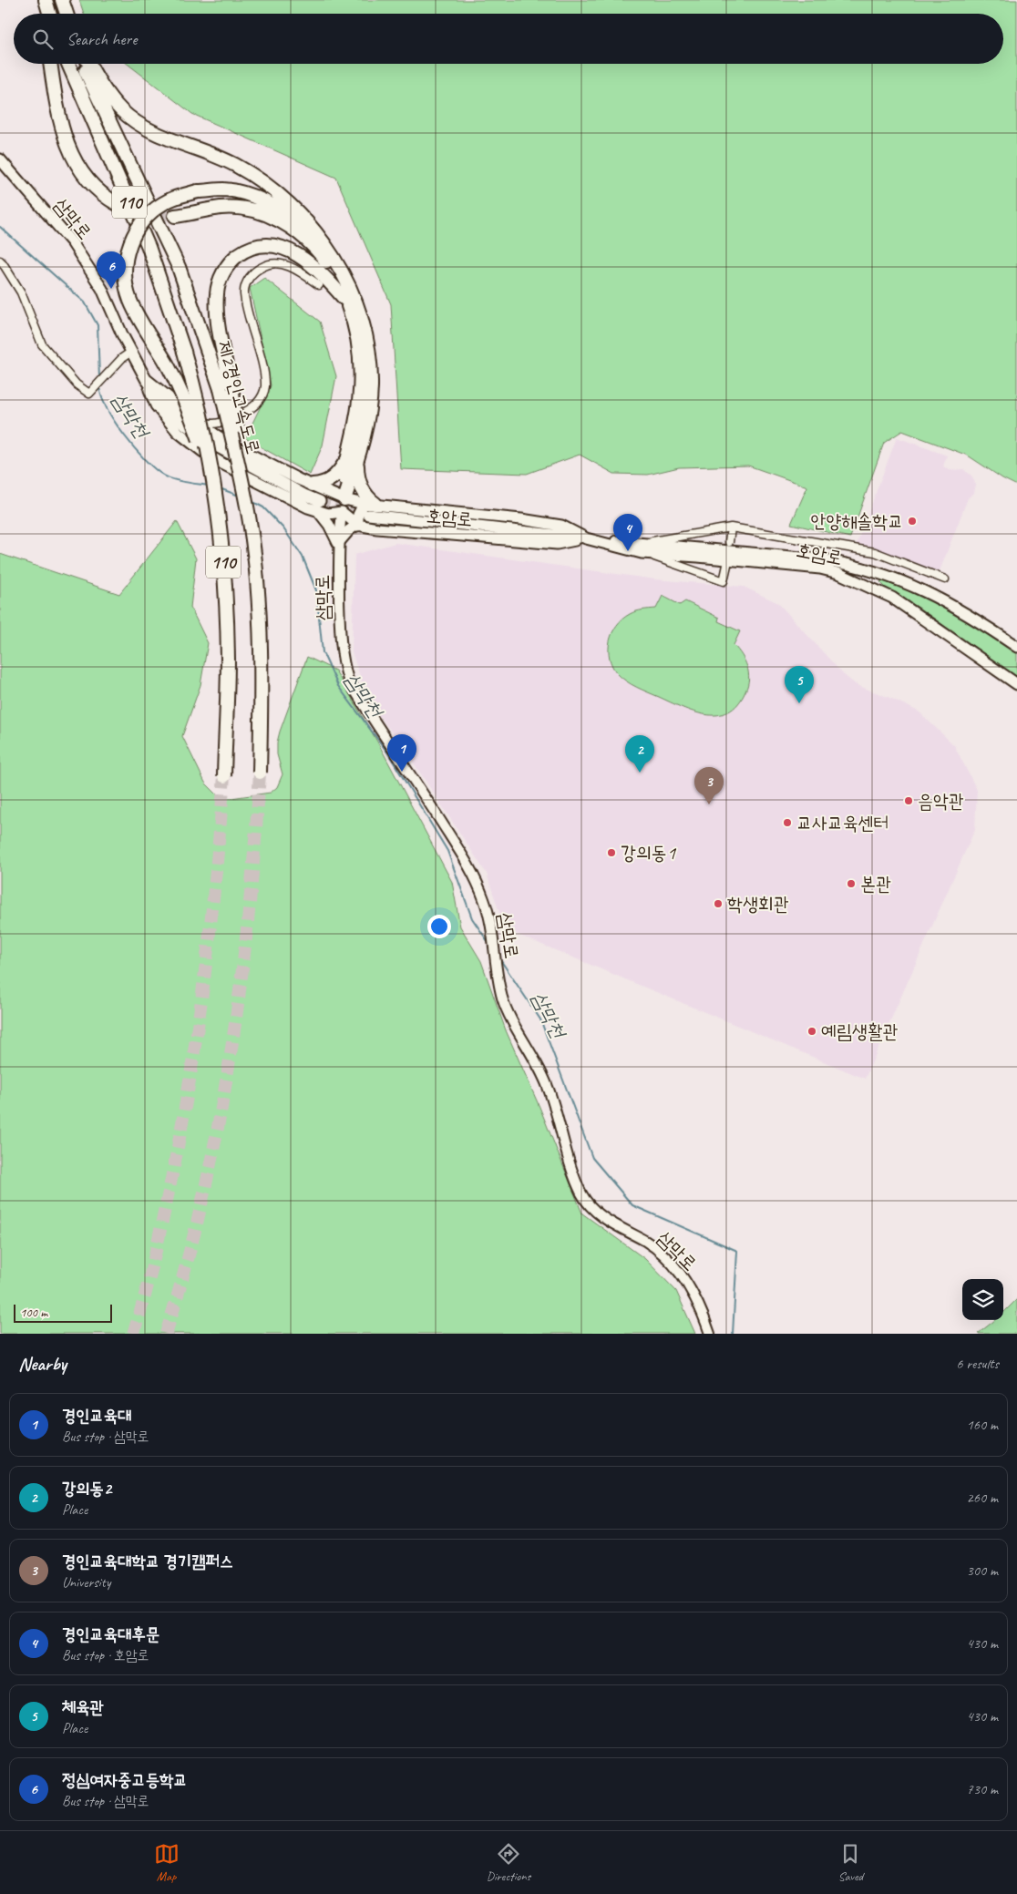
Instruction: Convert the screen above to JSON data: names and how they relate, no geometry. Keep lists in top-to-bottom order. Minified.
{"streets":{"highway":["110","제2경인고속도로"],"main road":["삼막로","호암로"]},"crossings":[["삼막로","호암로"]],"water":["삼막천"],"places":["안양해솔학교","음악관","교사교육센터","강의동1","본관","학생회관","예림생활관"],"scale_bar":"100 m","page":{"search":"Search here","pins":["6","4","5","1","2","3"],"scale":"100 m","heading":["Nearby","6 results"],"list":[{"mark":"1","name":"경인교육대","note":"Bus stop · 삼막로","value":"160 m"},{"mark":"2","name":"강의동2","note":"Place","value":"260 m"},{"mark":"3","name":"경인교육대학교 경기캠퍼스","note":"University","value":"300 m"},{"mark":"4","name":"경인교육대후문","note":"Bus stop · 호암로","value":"430 m"},{"mark":"5","name":"체육관","note":"Place","value":"430 m"},{"mark":"6","name":"정심여자중고등학교","note":"Bus stop · 삼막로","value":"730 m"}],"nav":["Map","Directions","Saved"]}}
